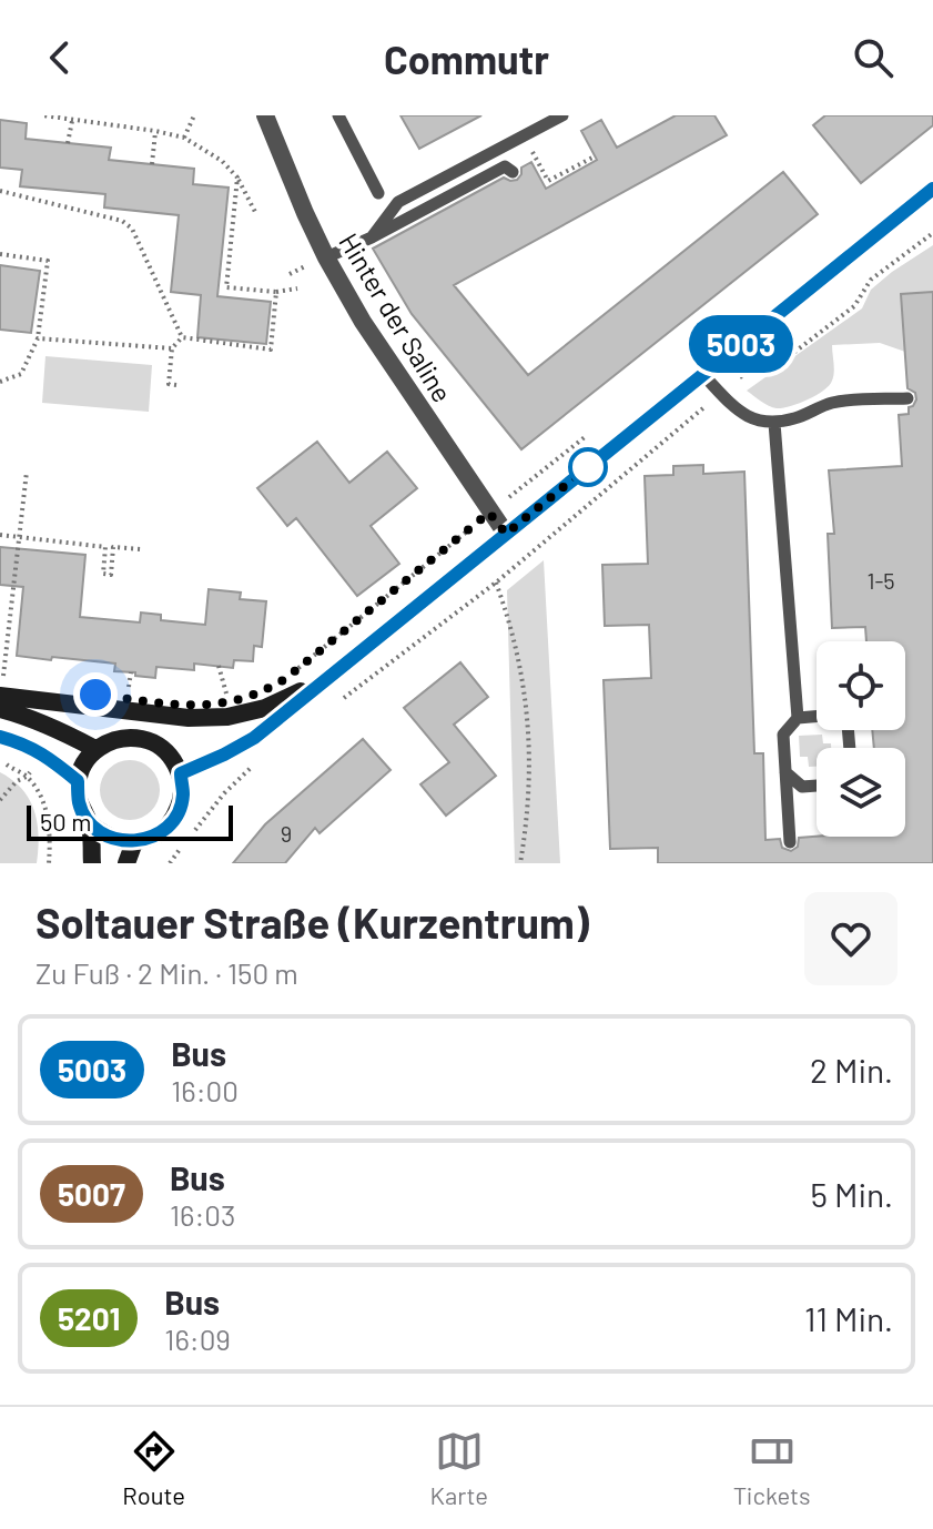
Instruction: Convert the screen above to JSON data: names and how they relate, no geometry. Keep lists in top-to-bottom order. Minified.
{"streets":{"street":["Hinter der Saline"]},"lines":["bus line 5003"],"house_numbers":["1-5","9"],"scale_bar":"50 m","page":{"header":"Commutr","on_map":"5003","scale":"50 m","heading":["Soltauer Straße (Kurzentrum)","Zu Fuß · 2 Min. · 150 m"],"list":[{"mark":"5003","name":"Bus","note":"16:00","value":"2 Min."},{"mark":"5007","name":"Bus","note":"16:03","value":"5 Min."},{"mark":"5201","name":"Bus","note":"16:09","value":"11 Min."}],"tabs":["Route","Karte","Tickets"]}}
